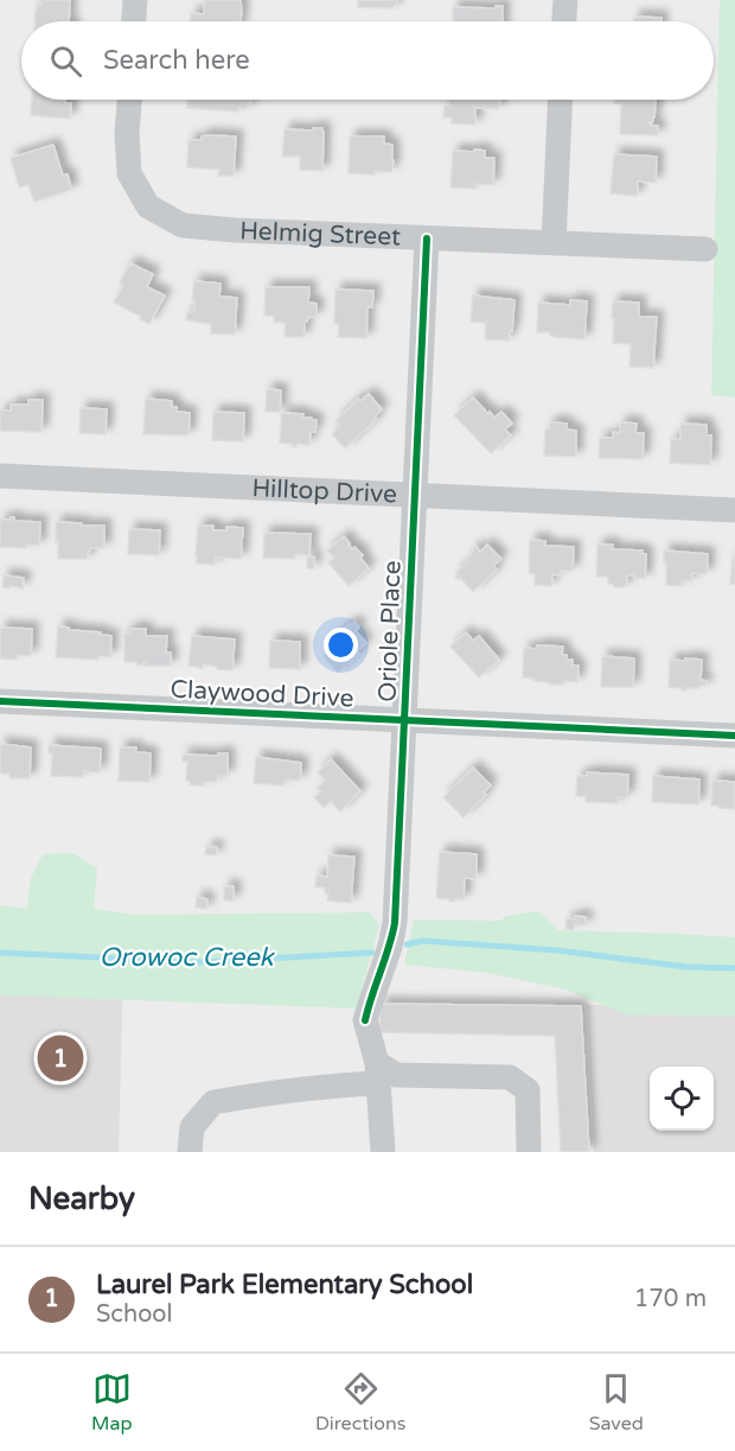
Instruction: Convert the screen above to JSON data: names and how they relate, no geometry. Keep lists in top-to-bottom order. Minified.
{"streets":{"street":["Helmig Street","Hilltop Drive","Oriole Place","Claywood Drive"]},"crossings":[["Helmig Street","Oriole Place"],["Hilltop Drive","Oriole Place"],["Oriole Place","Claywood Drive"]],"water":["Orowoc Creek"],"page":{"search":"Search here","pins":"1","heading":"Nearby","list":[{"mark":"1","name":"Laurel Park Elementary School","note":"School","value":"170 m"}],"nav":["Map","Directions","Saved"]}}
